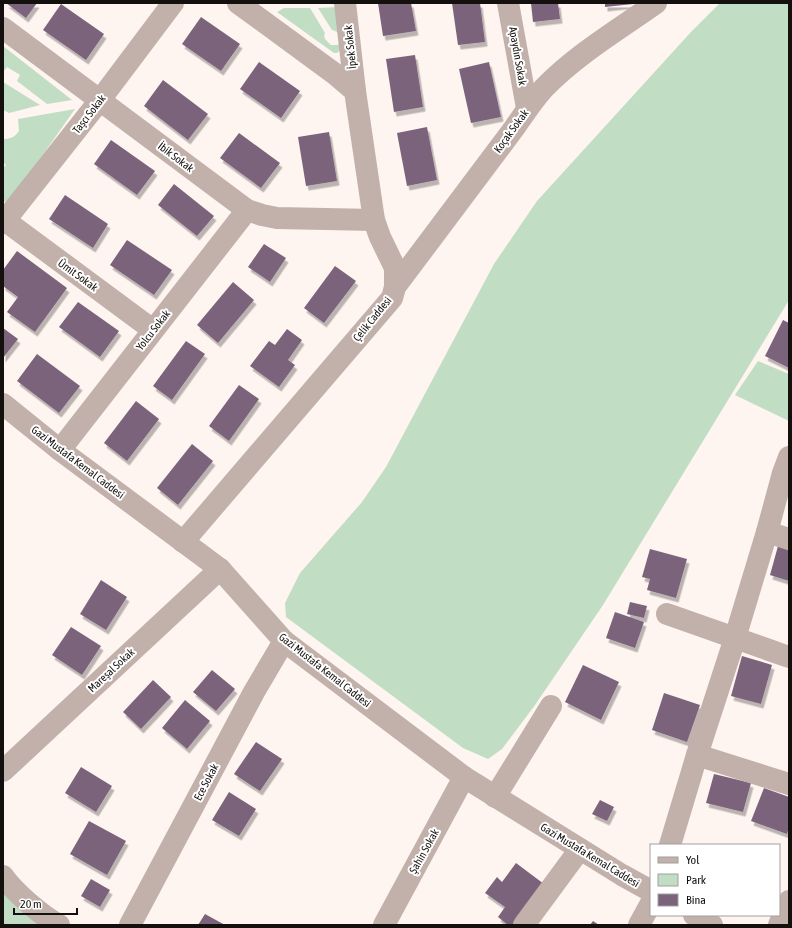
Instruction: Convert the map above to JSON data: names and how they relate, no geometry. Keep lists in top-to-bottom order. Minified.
{"streets":{"street":["İpek Sokak","Apaydın Sokak","Taşcı Sokak","Koçak Sokak","İbik Sokak","Ümit Sokak","Çelik Caddesi","Yolcu Sokak","Gazi Mustafa Kemal Caddesi","Mareşal Sokak","Ece Sokak","Şahin Sokak"]},"crossings":[["İpek Sokak","Çelik Caddesi"],["Apaydın Sokak","Koçak Sokak"],["Taşcı Sokak","İbik Sokak"],["Taşcı Sokak","Ümit Sokak"],["Koçak Sokak","Çelik Caddesi"],["İbik Sokak","Çelik Caddesi"],["İbik Sokak","Yolcu Sokak"],["Ümit Sokak","Yolcu Sokak"],["Çelik Caddesi","Gazi Mustafa Kemal Caddesi"],["Yolcu Sokak","Gazi Mustafa Kemal Caddesi"],["Gazi Mustafa Kemal Caddesi","Mareşal Sokak"],["Gazi Mustafa Kemal Caddesi","Ece Sokak"],["Gazi Mustafa Kemal Caddesi","Şahin Sokak"]],"legend":["Yol","Park","Bina"],"scale_bar":"20 m"}
